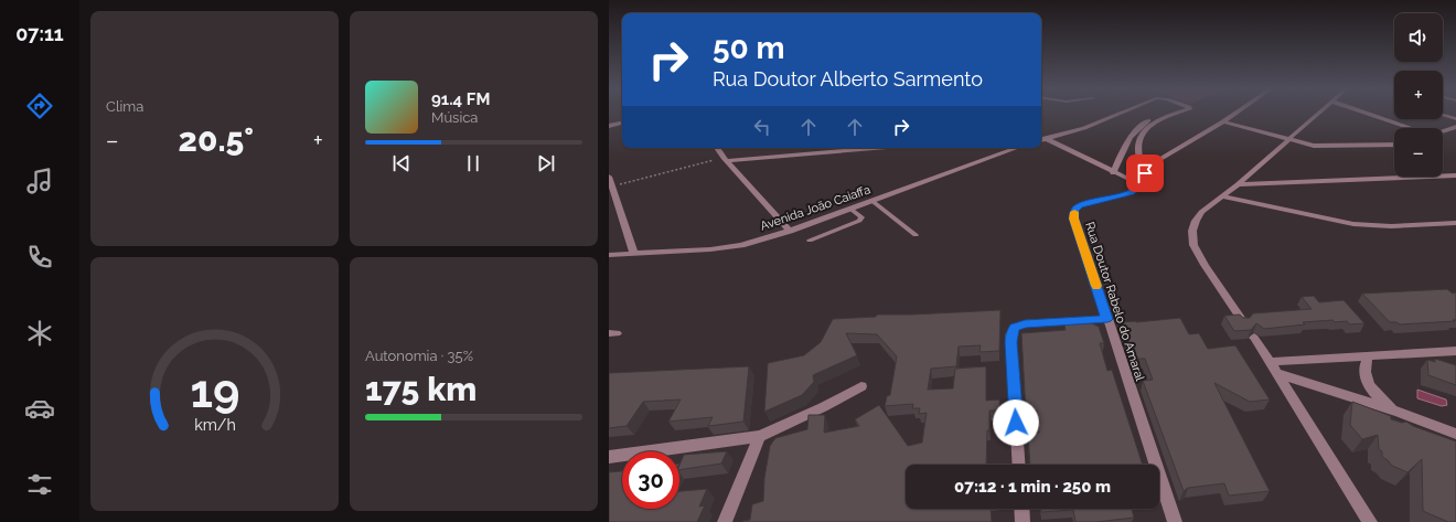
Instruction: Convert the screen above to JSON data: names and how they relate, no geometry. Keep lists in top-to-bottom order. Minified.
{"streets":{"street":["Avenida João Caiaffa","Rua Doutor Rabelo do Amaral"]},"page":{"tabs":"07:11","tile":["Clima",["Autonomia · 35%","175 km"]],"map_buttons":["+","−"],"turn":["50 m","Rua Doutor Alberto Sarmento"],"song":["91.4 FM","Música"],"heat":["−","20.5°","+"],"limit":"30","trip":"07:12 · 1 min · 250 m","gauge":["19","km/h"]}}
